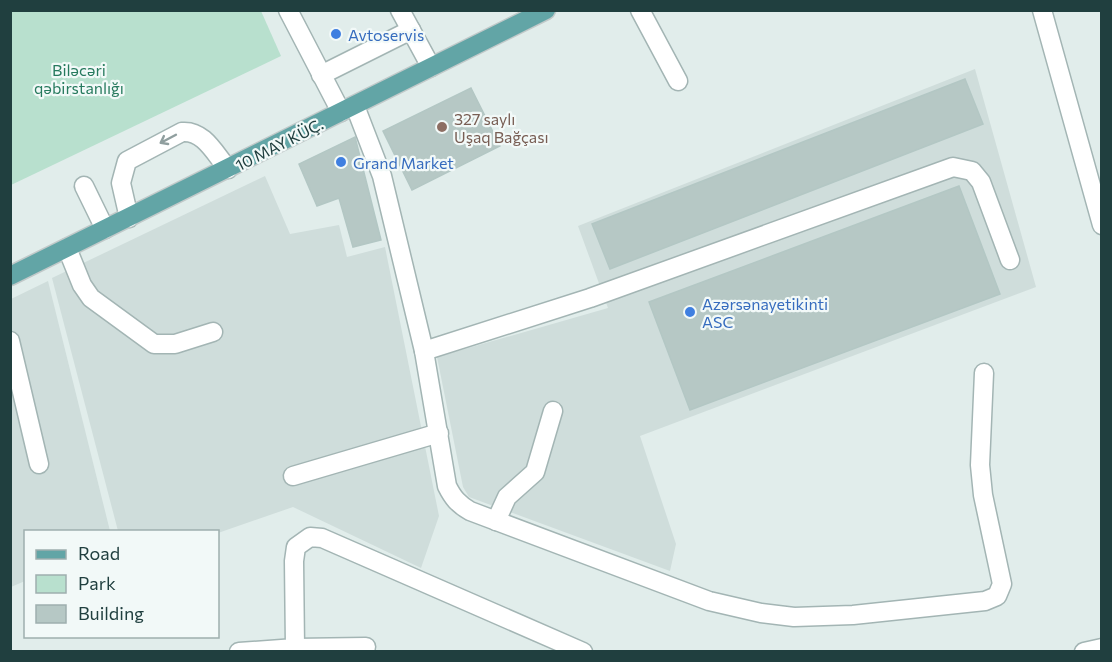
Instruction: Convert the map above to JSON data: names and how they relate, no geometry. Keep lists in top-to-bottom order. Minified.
{"streets":{"main road":["10 MAY KÜÇ."]},"parks":["Biləcəri qəbirstanlığı"],"places":["Avtoservis","327 saylı Uşaq Bağçası","Grand Market","Azərsənayetikinti ASC"],"legend":["Road","Park","Building"]}
